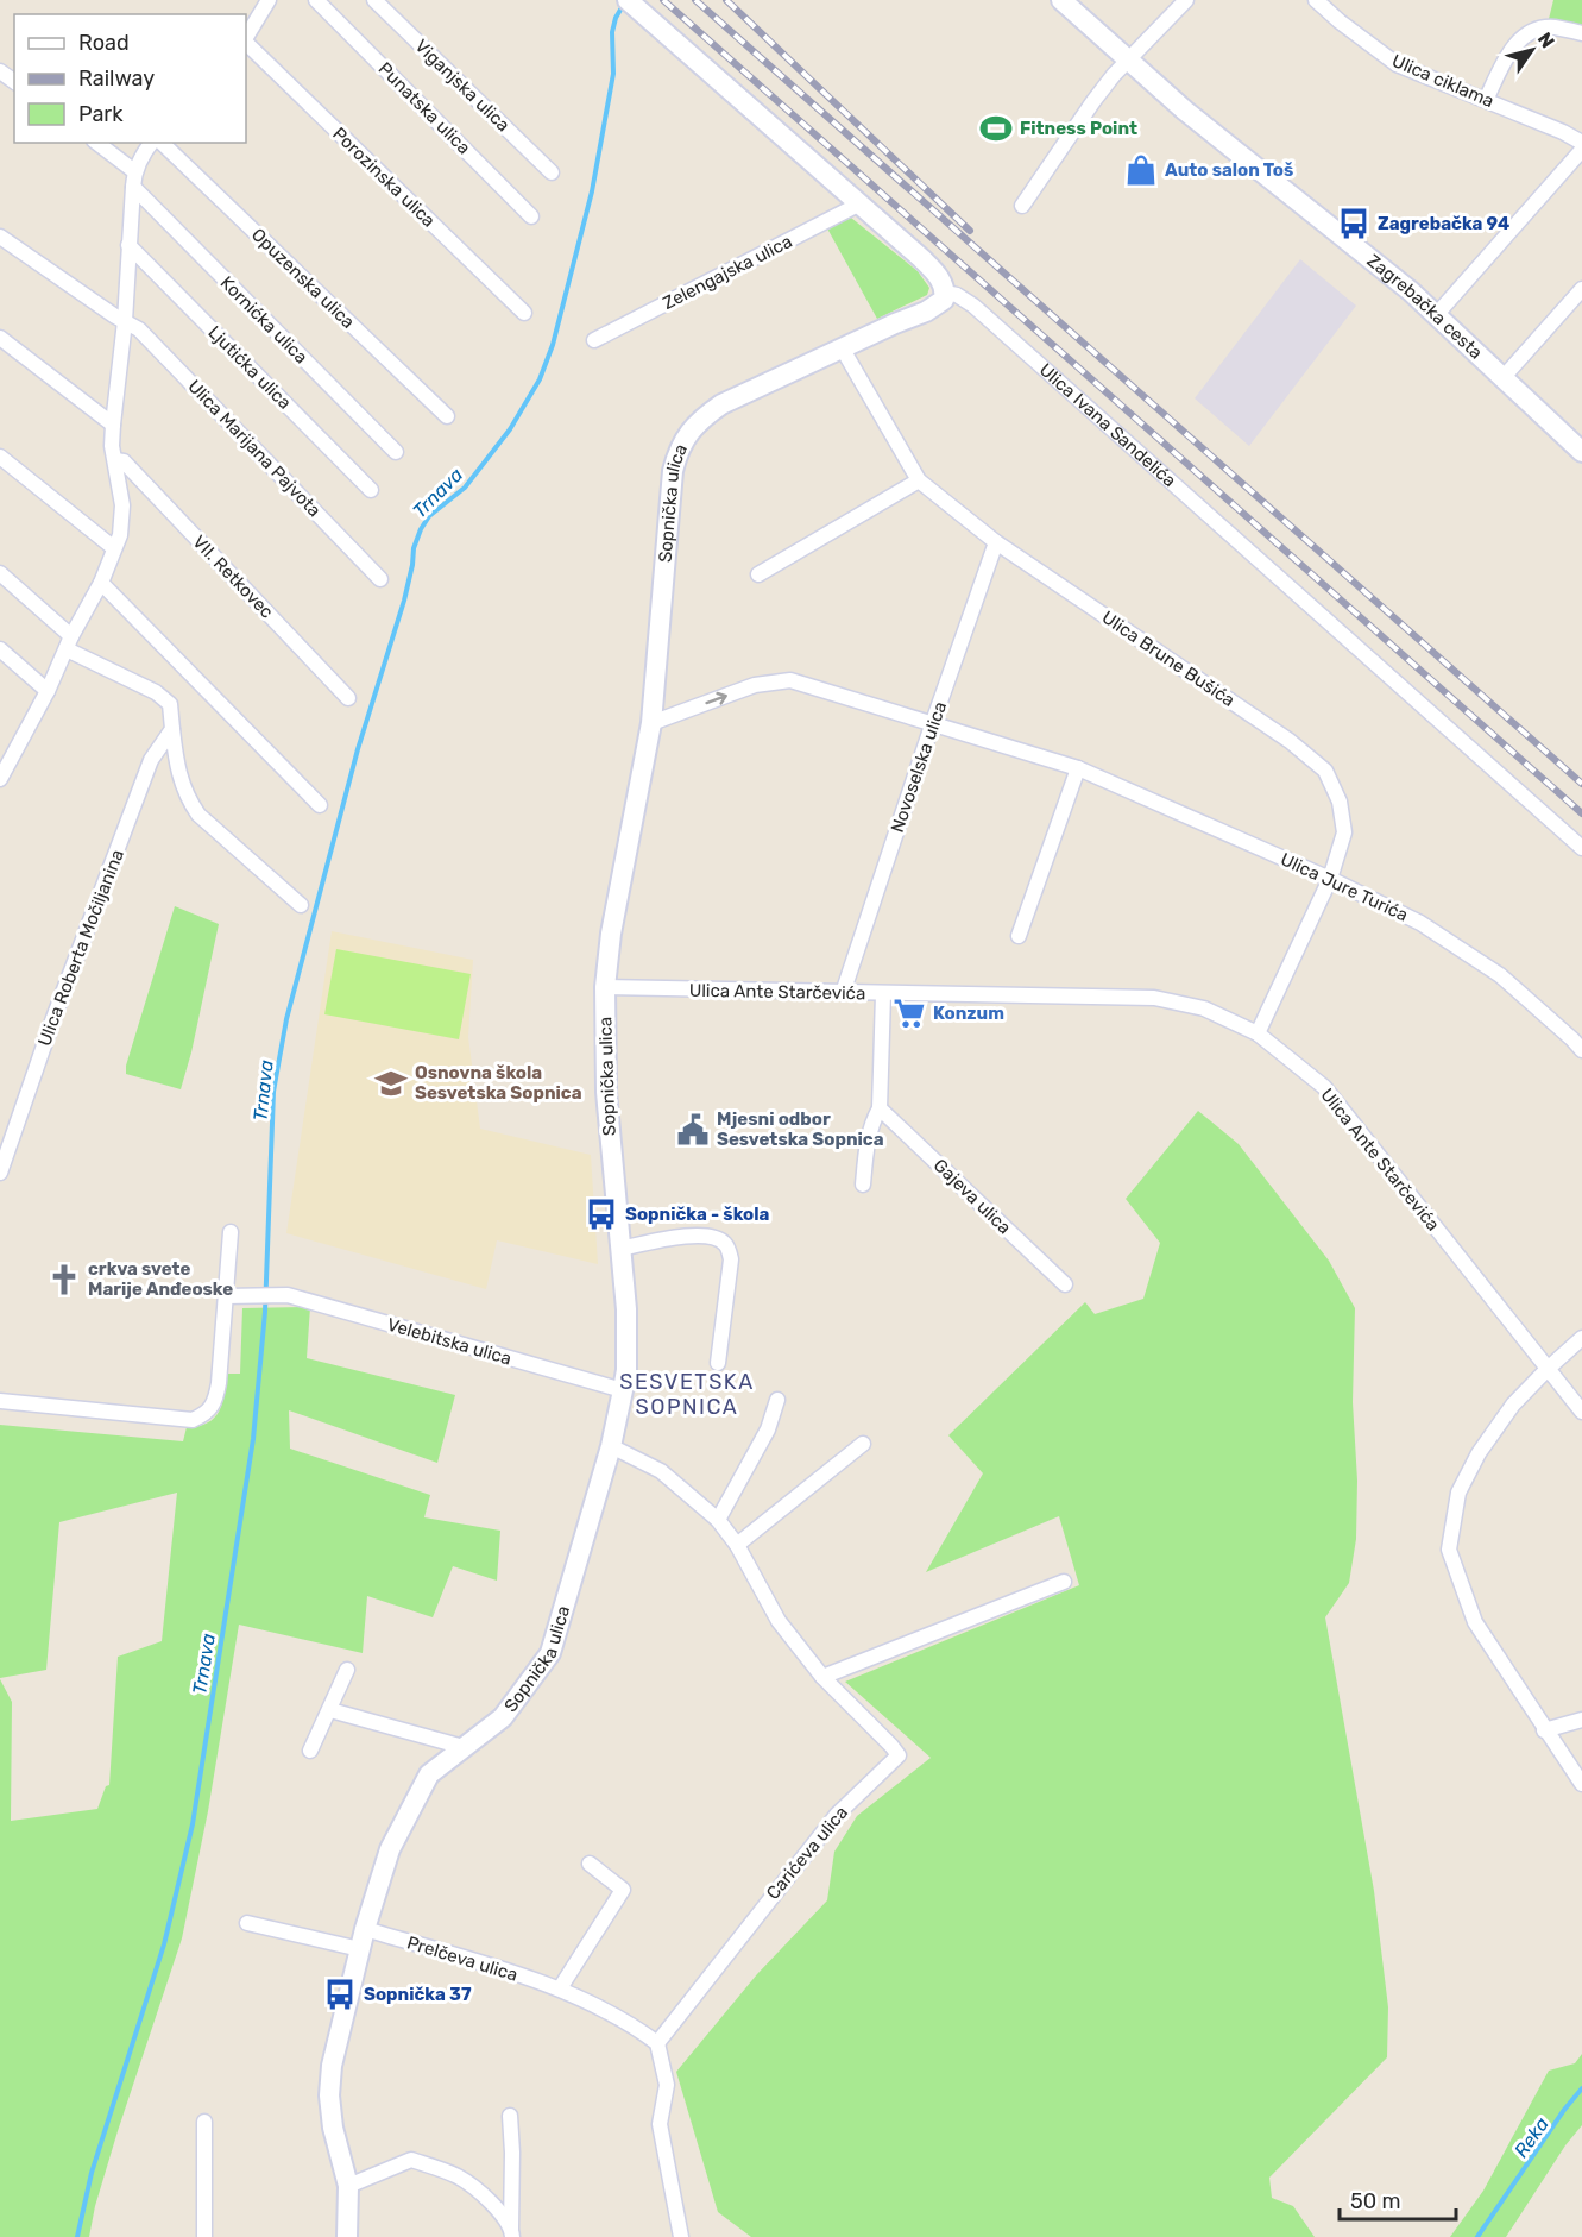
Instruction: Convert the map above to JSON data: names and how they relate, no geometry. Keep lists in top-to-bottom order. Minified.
{"streets":{"street":["Ulica ciklama","Viganjska ulica","Punatska ulica","Porozinska ulica","Zelengajska ulica","Opuzenska ulica","Zagrebačka cesta","Kornićka ulica","Ljutićka ulica","Ulica Ivana Sandelića","Ulica Marijana Pajvota","Sopnička ulica","VII. Retkovec","Ulica Brune Bušića","Novoselska ulica","Ulica Jure Turića","Ulica Roberta Močiljanina","Ulica Ante Starčevića","Gajeva ulica","Velebitska ulica","Carićeva ulica","Prelčeva ulica"]},"crossings":[["Ulica Ivana Sandelića","Sopnička ulica"],["Sopnička ulica","Ulica Brune Bušića"],["Sopnička ulica","Ulica Jure Turića"],["Sopnička ulica","Ulica Ante Starčevića"],["Sopnička ulica","Velebitska ulica"],["Sopnička ulica","Carićeva ulica"],["Sopnička ulica","Prelčeva ulica"],["Ulica Brune Bušića","Novoselska ulica"],["Ulica Brune Bušića","Ulica Jure Turića"],["Ulica Brune Bušića","Ulica Ante Starčevića"],["Novoselska ulica","Ulica Jure Turića"],["Novoselska ulica","Ulica Ante Starčevića"],["Carićeva ulica","Prelčeva ulica"]],"districts":["SESVETSKA SOPNICA"],"water":["Trnava","Reka"],"places":{"sports":["Fitness Point"],"shop":["Auto salon Toš"],"bus stop":["Zagrebačka 94","Sopnička - škola","Sopnička 37"],"supermarket":["Konzum"],"school or university":["Osnovna škola Sesvetska Sopnica"],"public building":["Mjesni odbor Sesvetska Sopnica"],"church":["crkva svete Marije Anđeoske"]},"legend":["Road","Railway","Park"],"scale_bar":"50 m","north":"top right"}
